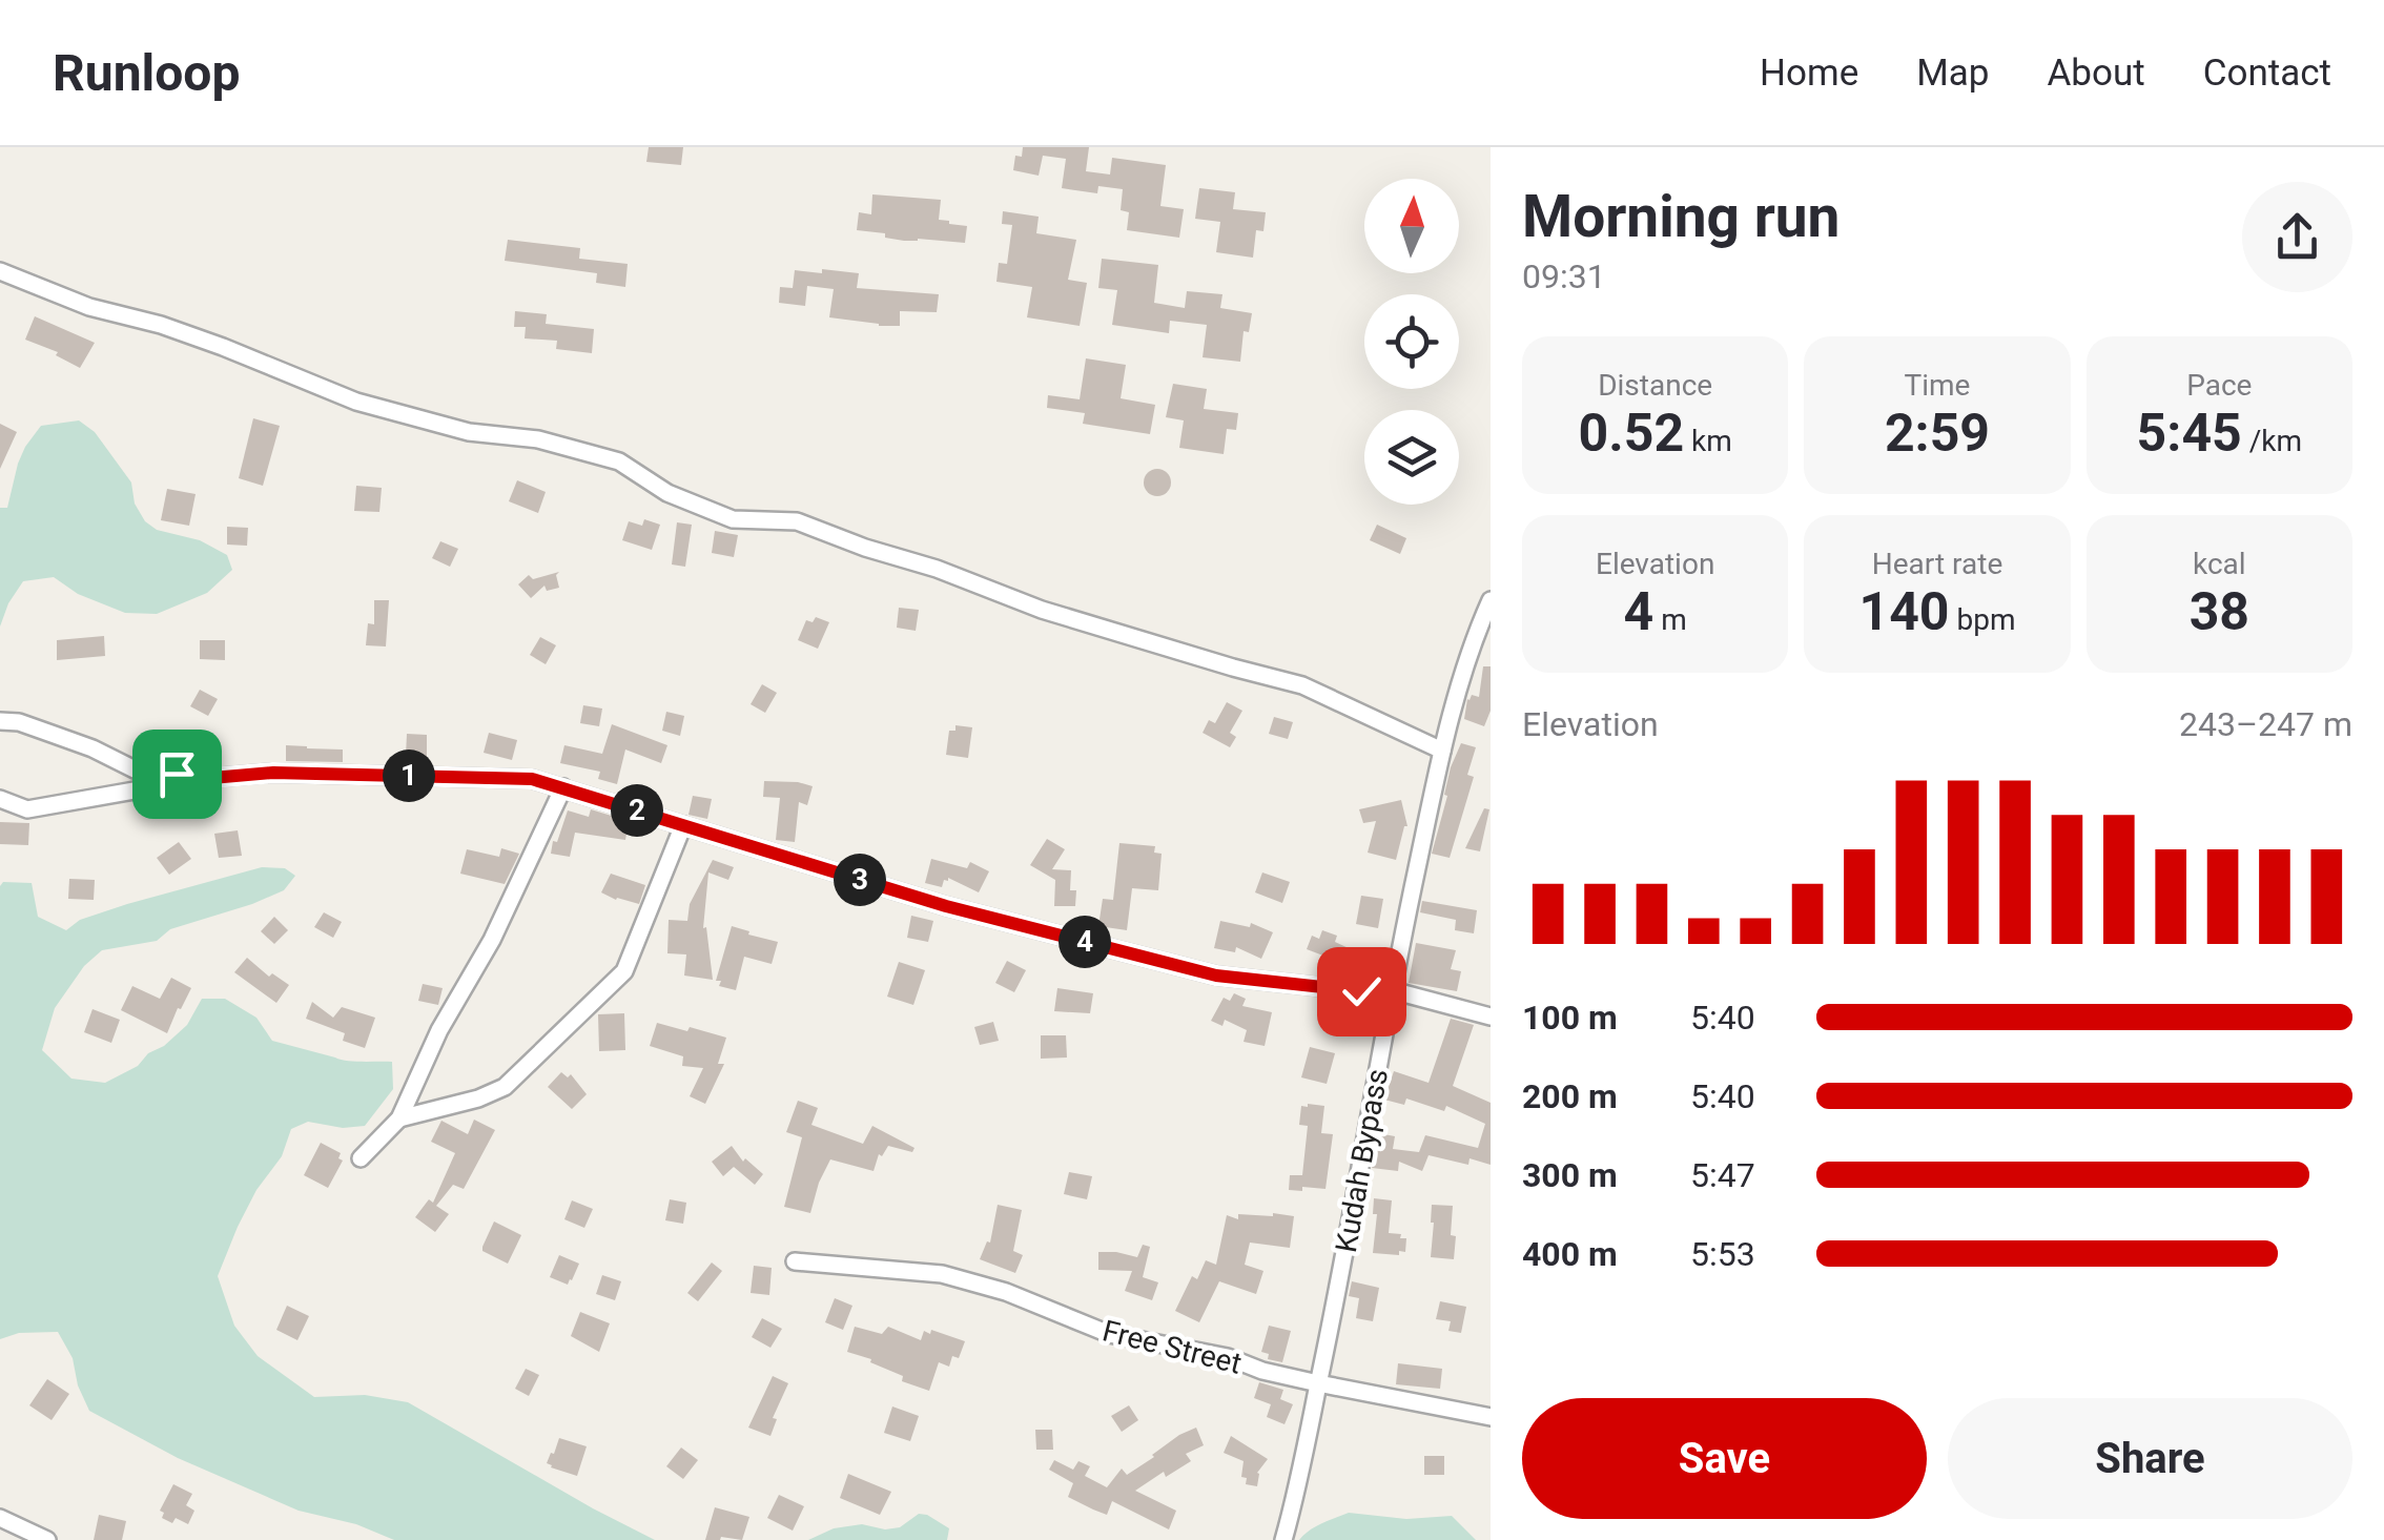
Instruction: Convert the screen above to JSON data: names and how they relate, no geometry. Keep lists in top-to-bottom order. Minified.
{"streets":{"street":["Kudah Bypass","Free Street"]},"crossings":[["Kudah Bypass","Free Street"]],"north":"top","page":{"header":"Runloop","nav":["Home","Map","About","Contact"],"heading":["Morning run","09:31"],"stats":[["Distance","0.52 km"],["Time","2:59"],["Pace","5:45 /km"],["Elevation","4 m"],["Heart rate","140 bpm"],["kcal","38"]],"chart":["Elevation","243–247 m"],"pins":["1","2","3","4"],"list":[{"name":"100 m","note":"5:40"},{"name":"200 m","note":"5:40"},{"name":"300 m","note":"5:47"},{"name":"400 m","note":"5:53"}],"buttons":["Save","Share"]}}
